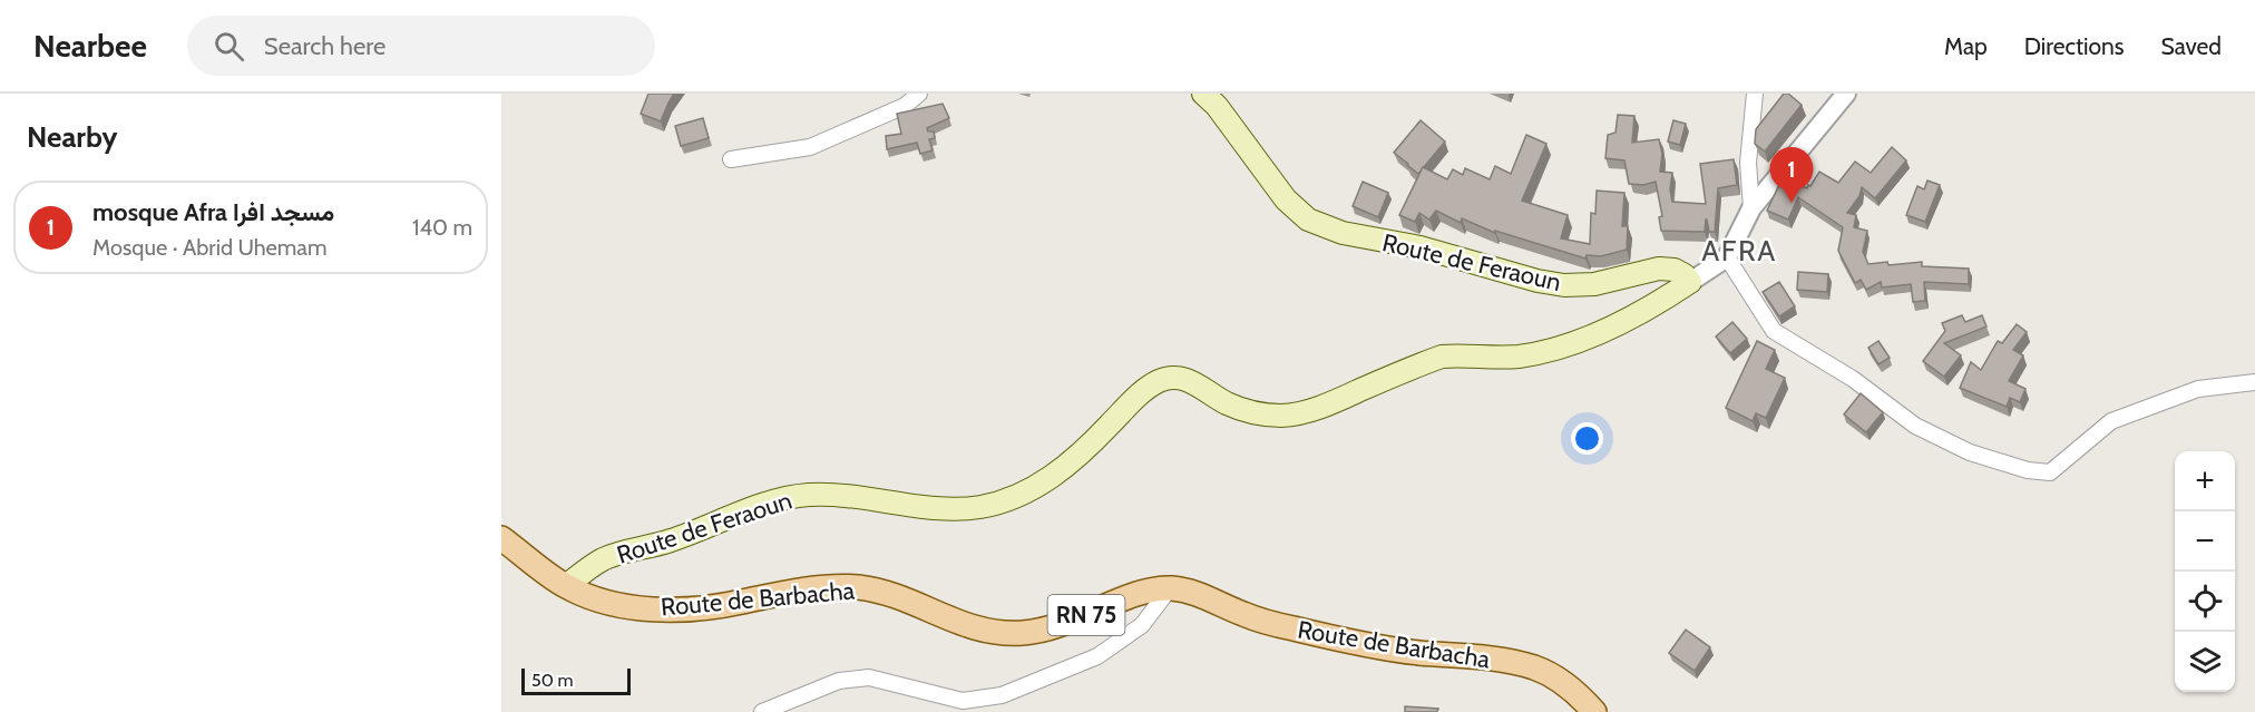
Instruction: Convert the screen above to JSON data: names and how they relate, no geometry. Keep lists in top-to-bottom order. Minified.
{"streets":{"main road":["Route de Feraoun","Route de Barbacha","RN 75"]},"crossings":[["Route de Feraoun","Route de Barbacha"]],"districts":["AFRA"],"scale_bar":"50 m","page":{"header":"Nearbee","search":"Search here","nav":["Map","Directions","Saved"],"heading":"Nearby","pins":"1","list":[{"mark":"1","name":"mosque Afra مسجد افرا","note":"Mosque · Abrid Uhemam","value":"140 m"}],"map_buttons":["+","−"],"scale":"50 m"}}
